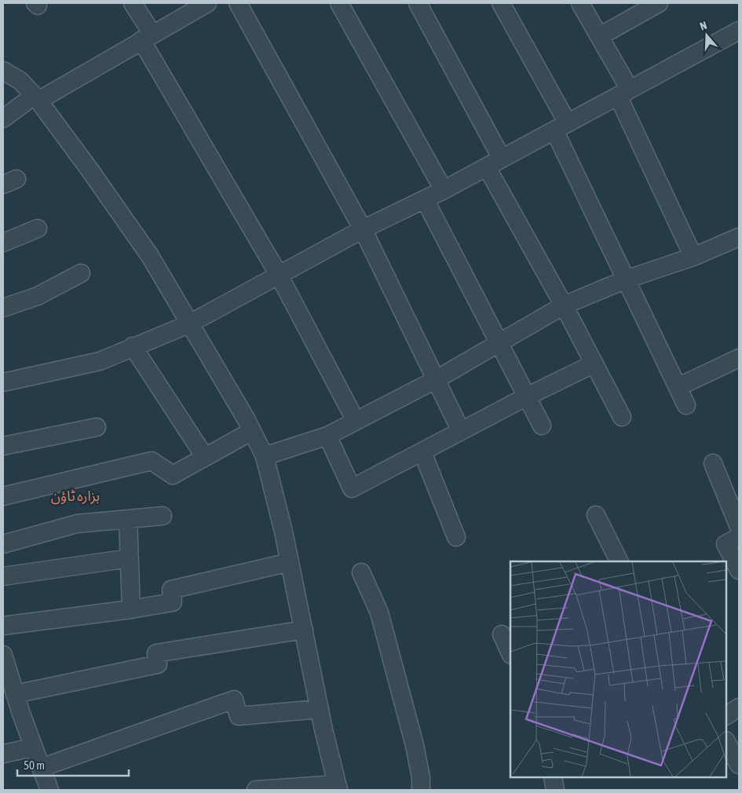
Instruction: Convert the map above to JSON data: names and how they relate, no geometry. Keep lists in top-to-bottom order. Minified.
{"districts":["ہزارہ ٹاؤن"],"scale_bar":"50 m","north":"top"}
